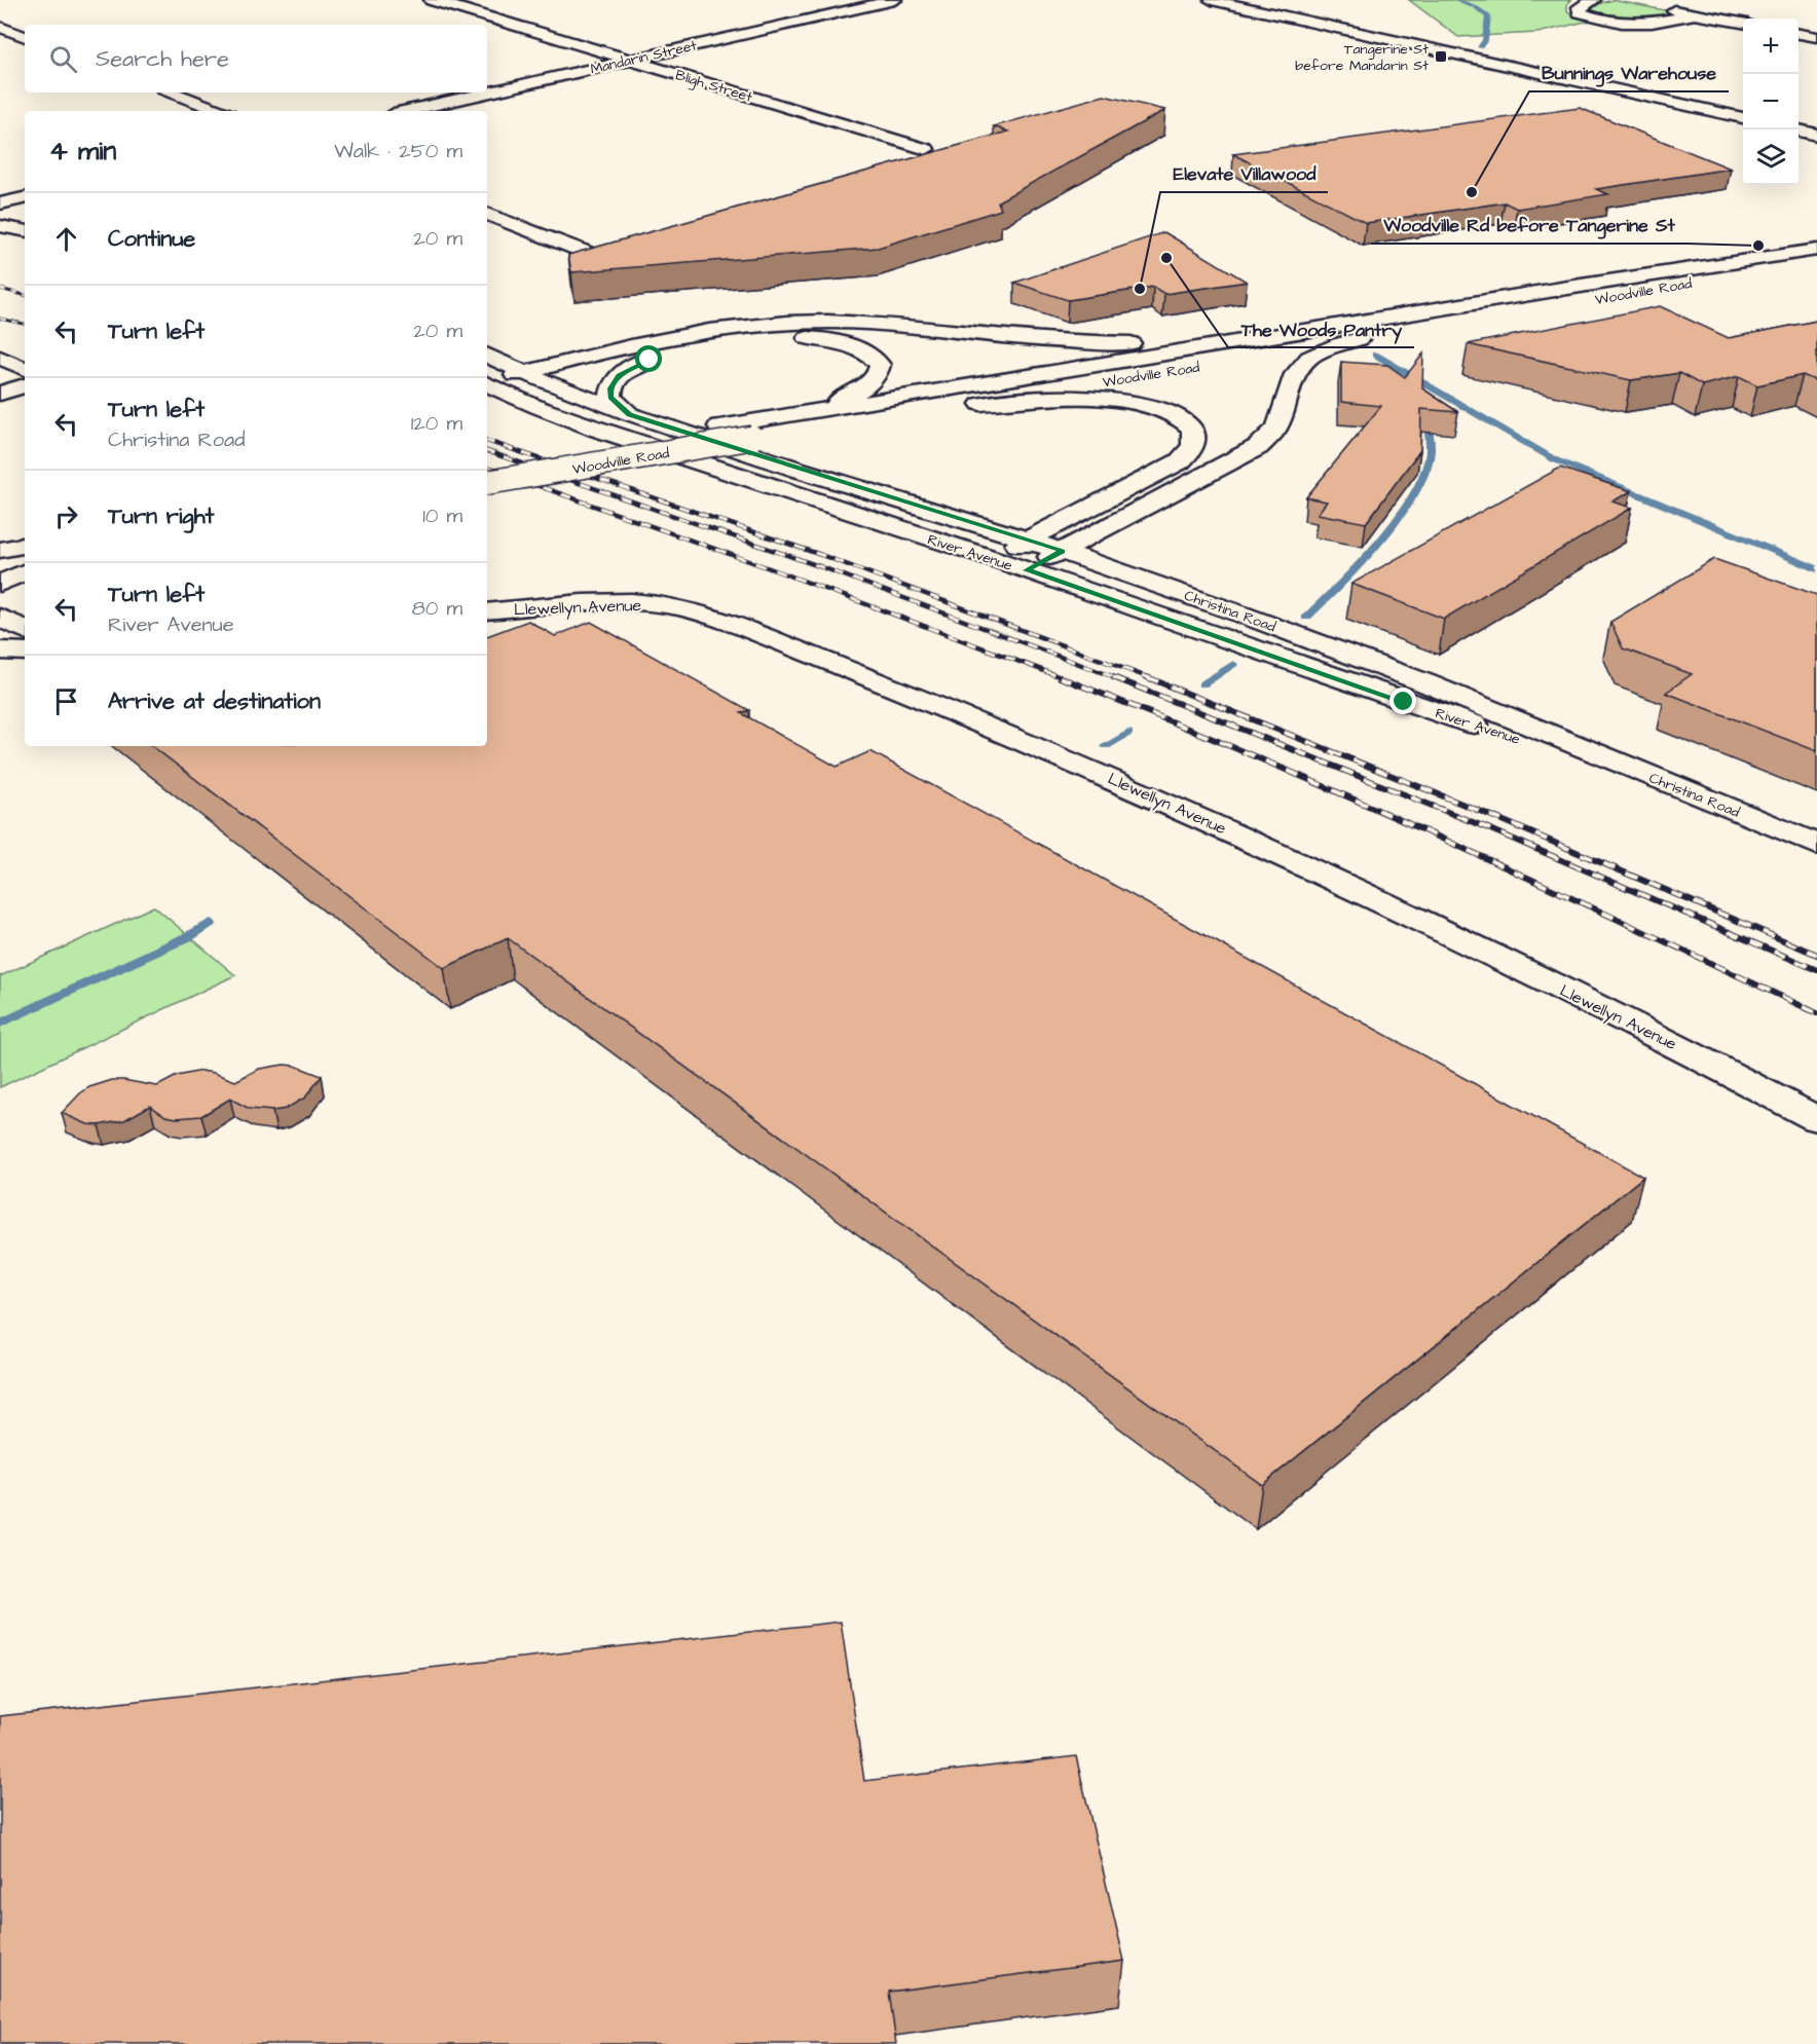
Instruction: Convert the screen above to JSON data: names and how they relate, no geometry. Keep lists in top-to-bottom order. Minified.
{"streets":{"main road":["Mandarin Street","Bligh Street","Woodville Road","River Avenue","Llewellyn Avenue","Christina Road"]},"crossings":[["Mandarin Street","Bligh Street"],["River Avenue","Christina Road"]],"places":{"transit":["Tangerine St before Mandarin St"],"other":["Bunnings Warehouse","Woodville Rd before Tangerine St","The Woods Pantry","Elevate Villawood"]},"page":{"map_buttons":["+","−"],"search":"Search here","heading":["4 min","Walk · 250 m"],"list":[["Continue","20 m"],["Turn left","20 m"],["Turn left","Christina Road","120 m"],["Turn right","10 m"],["Turn left","River Avenue","80 m"],"Arrive at destination"]}}
